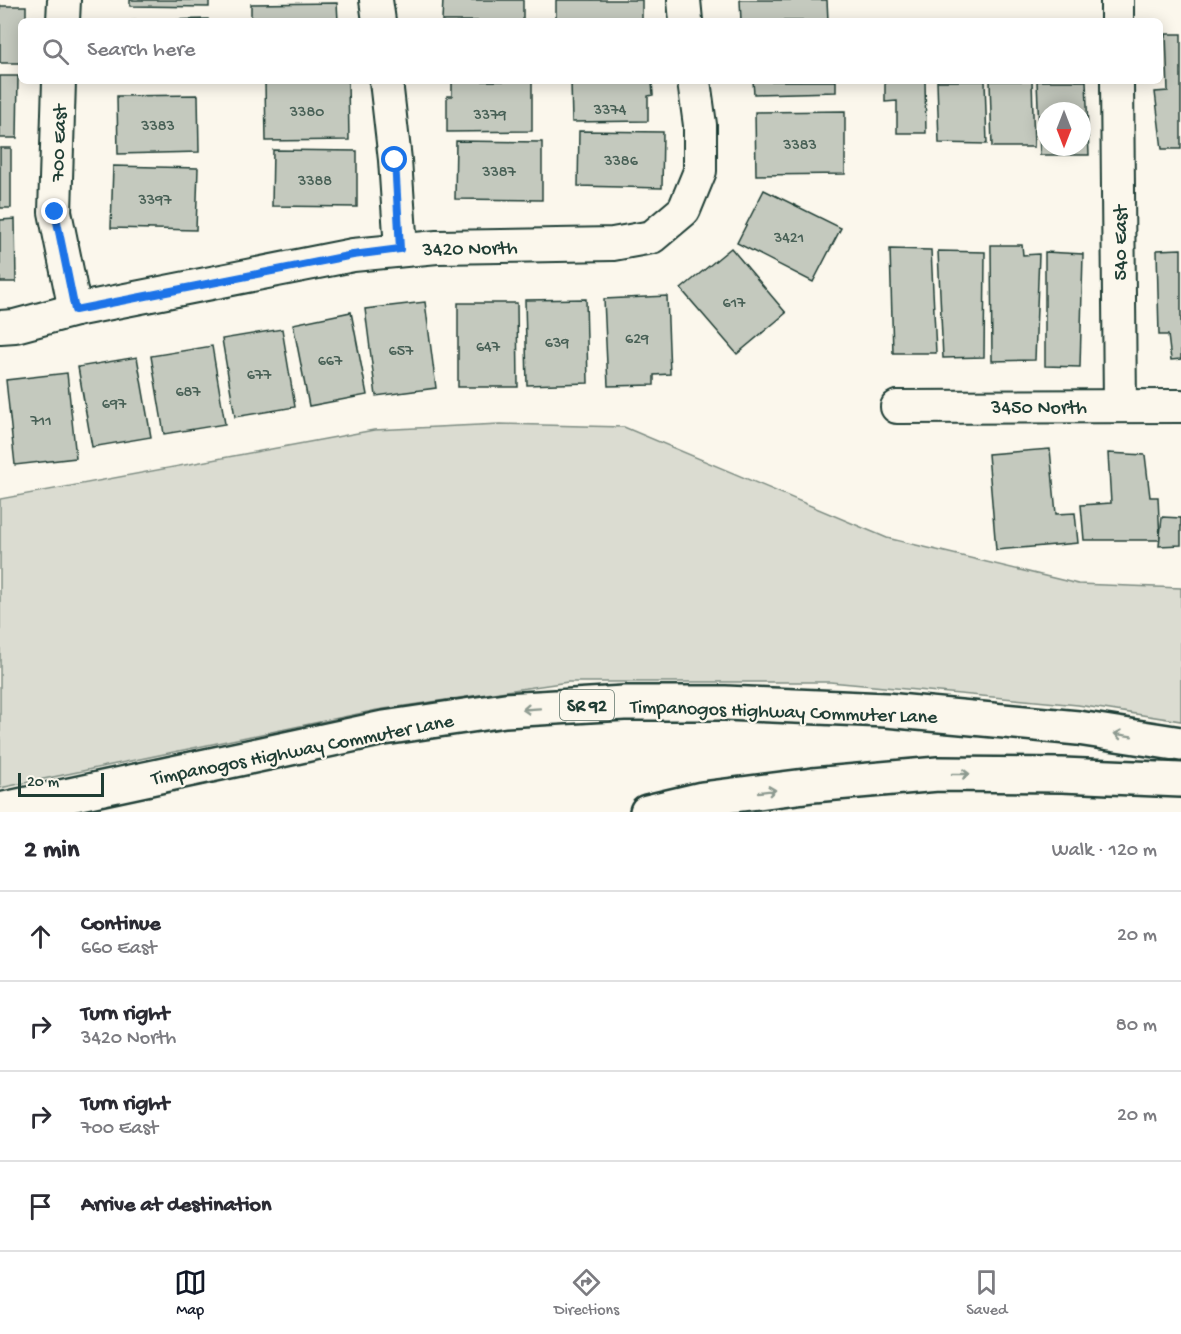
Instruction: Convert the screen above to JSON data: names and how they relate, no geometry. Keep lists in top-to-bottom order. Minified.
{"streets":{"main road":["SR 92","Timpanogos Highway Commuter Lane"],"street":["700 East","540 East","3420 North","3450 North"]},"crossings":[["700 East","3420 North"],["540 East","3450 North"]],"house_numbers":["3374","3380","3379","3383","3383","3386","3387","3388","3397","3421","617","629","639","647","657","667","677","687","697","711"],"scale_bar":"20 m","north":"bottom","page":{"search":"Search here","scale":"20 m","heading":["2 min","Walk · 120 m"],"list":[["Continue","660 East","20 m"],["Turn right","3420 North","80 m"],["Turn right","700 East","20 m"],"Arrive at destination"],"nav":["Map","Directions","Saved"]}}
